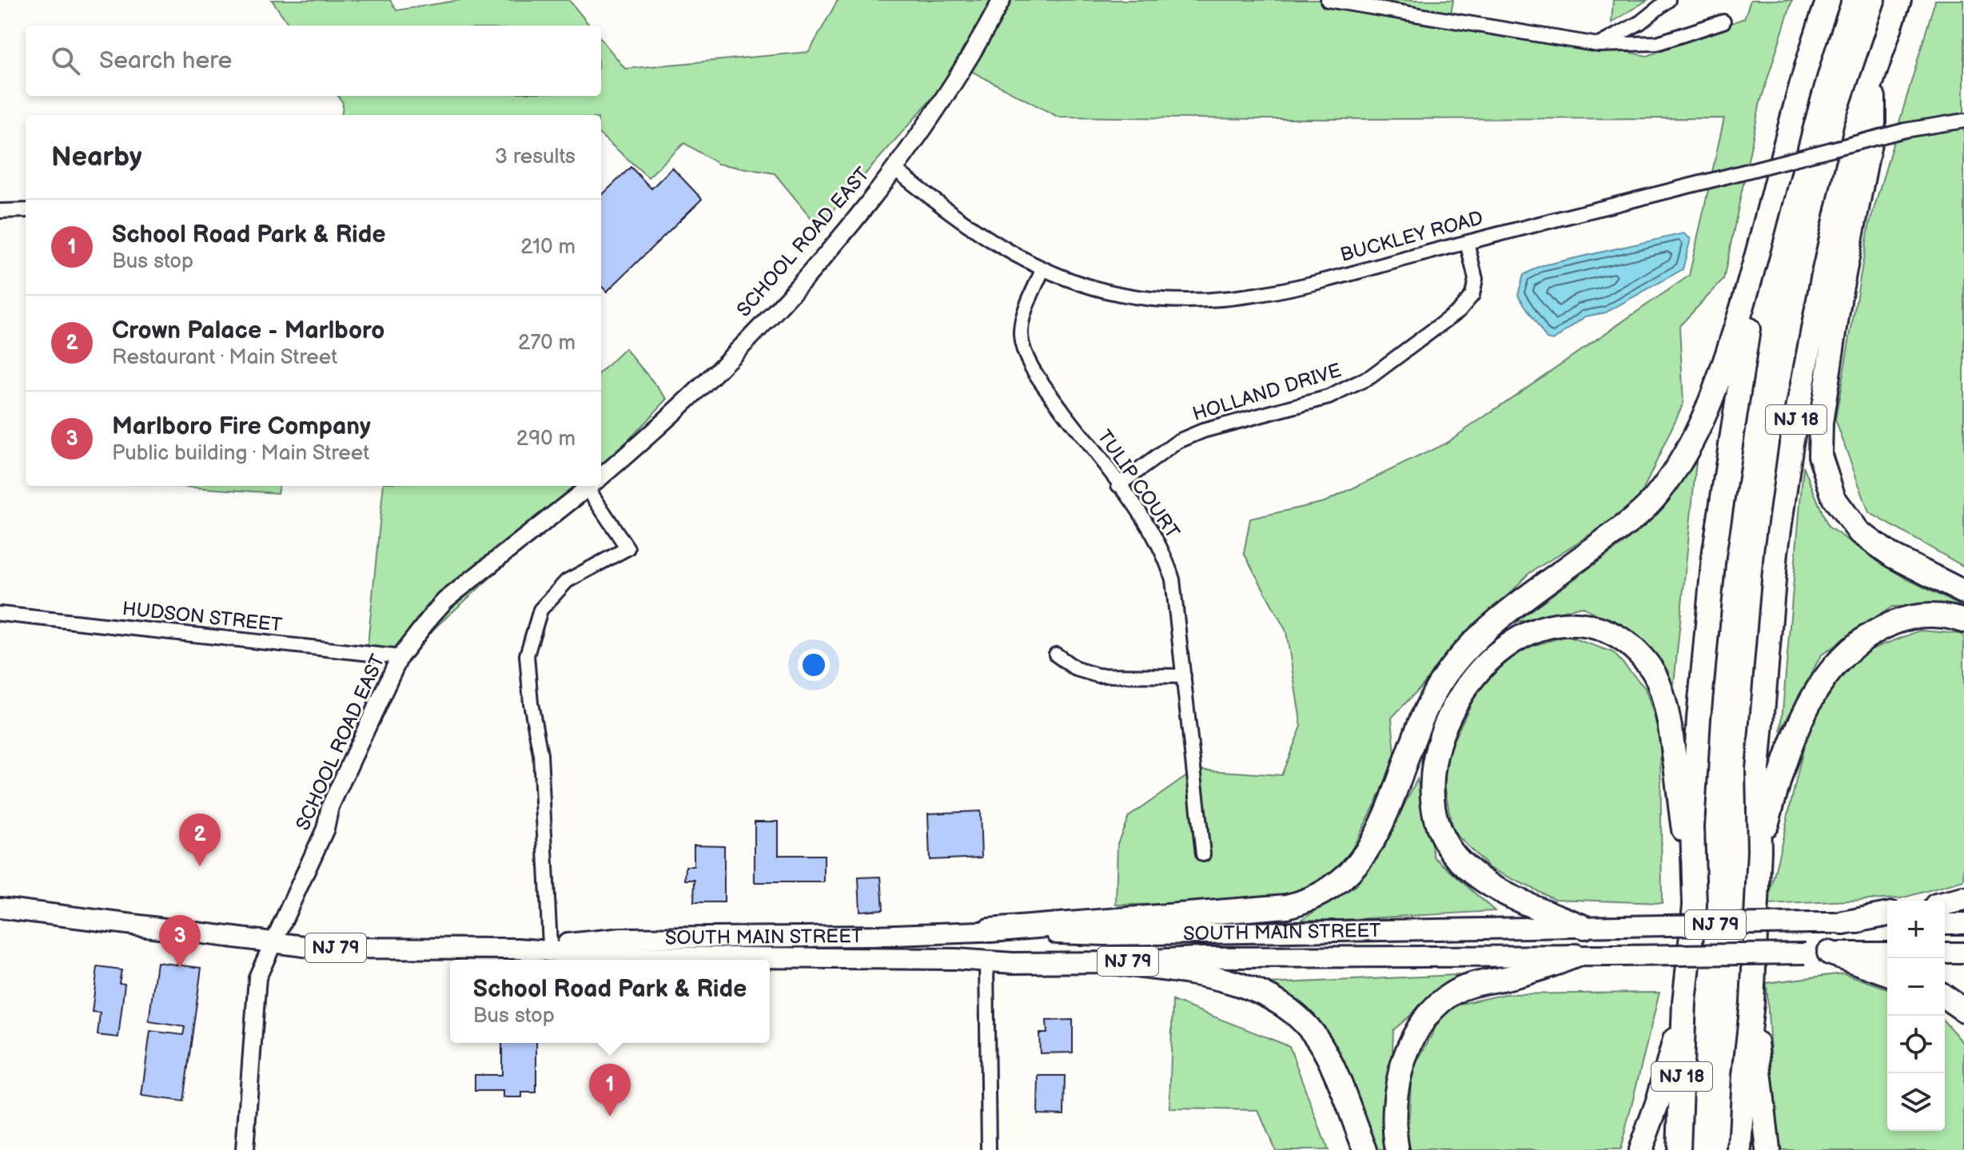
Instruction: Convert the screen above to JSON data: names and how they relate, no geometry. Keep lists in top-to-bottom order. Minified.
{"streets":{"highway":["NJ 18"],"main road":["NJ 79","SOUTH MAIN STREET"],"street":["BUCKLEY ROAD","SCHOOL ROAD EAST","HOLLAND DRIVE","TULIP COURT","HUDSON STREET"]},"crossings":[["BUCKLEY ROAD","SCHOOL ROAD EAST"],["BUCKLEY ROAD","HOLLAND DRIVE"],["BUCKLEY ROAD","TULIP COURT"],["SCHOOL ROAD EAST","HUDSON STREET"],["SCHOOL ROAD EAST","NJ 79"],["SCHOOL ROAD EAST","SOUTH MAIN STREET"],["HOLLAND DRIVE","TULIP COURT"],["NJ 79","SOUTH MAIN STREET"]],"page":{"search":"Search here","heading":["Nearby","3 results"],"list":[{"mark":"1","name":"School Road Park & Ride","note":"Bus stop","value":"210 m"},{"mark":"2","name":"Crown Palace - Marlboro","note":"Restaurant · Main Street","value":"270 m"},{"mark":"3","name":"Marlboro Fire Company","note":"Public building · Main Street","value":"290 m"}],"pins":["2","3","1"],"map_buttons":["+","−"],"popup":["School Road Park & Ride","Bus stop"]}}
